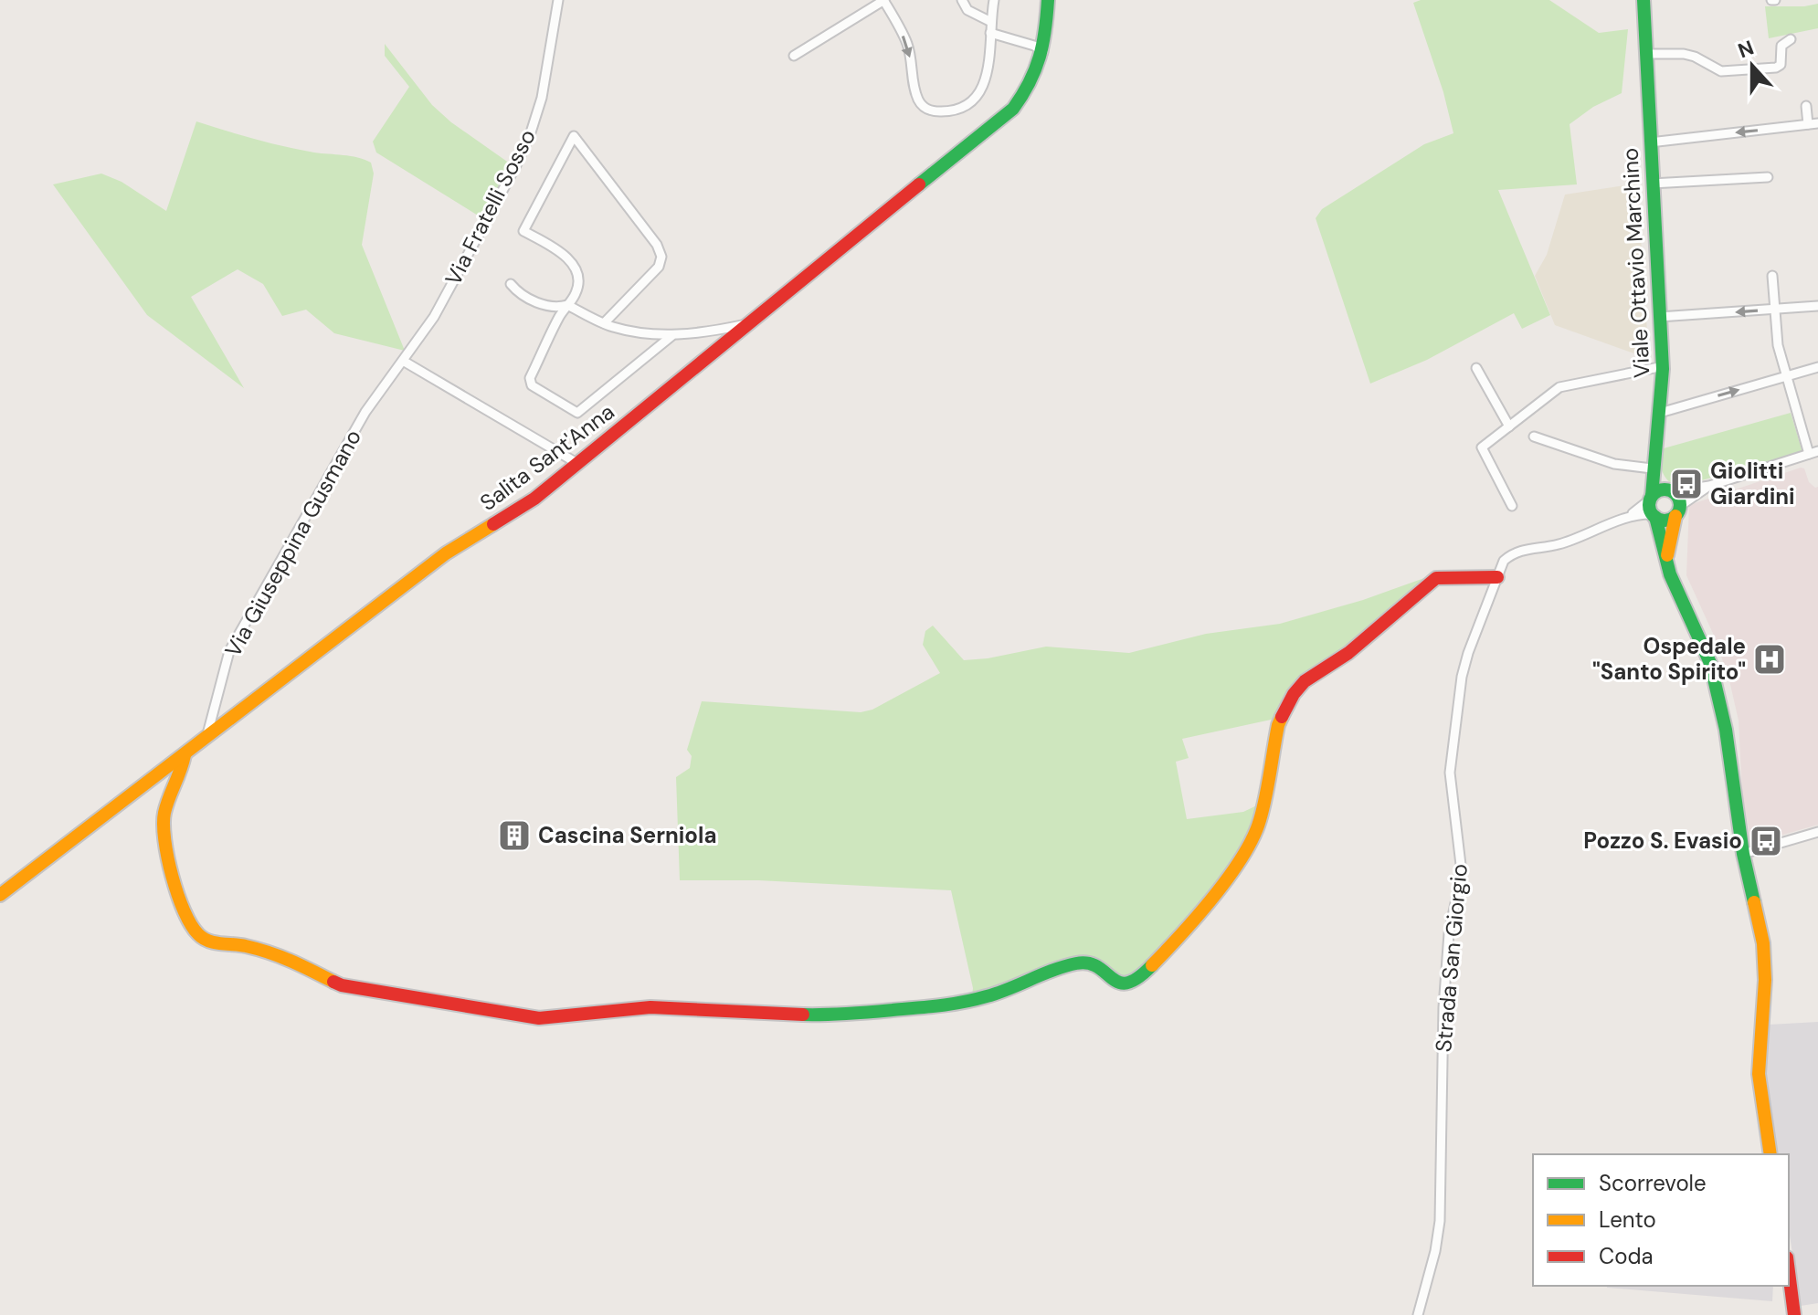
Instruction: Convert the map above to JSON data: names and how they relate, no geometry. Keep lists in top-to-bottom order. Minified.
{"streets":{"street":["Via Fratelli Sosso","Viale Ottavio Marchino","Salita Sant'Anna","Via Giuseppina Gusmano","Strada San Giorgio"]},"crossings":[["Via Fratelli Sosso","Via Giuseppina Gusmano"],["Viale Ottavio Marchino","Strada San Giorgio"],["Salita Sant'Anna","Via Giuseppina Gusmano"]],"places":{"bus stop":["Giolitti Giardini","Pozzo S. Evasio"],"hospital":["Ospedale \"Santo Spirito\""],"building":["Cascina Serniola"]},"legend":["Scorrevole","Lento","Coda"],"north":"top"}
